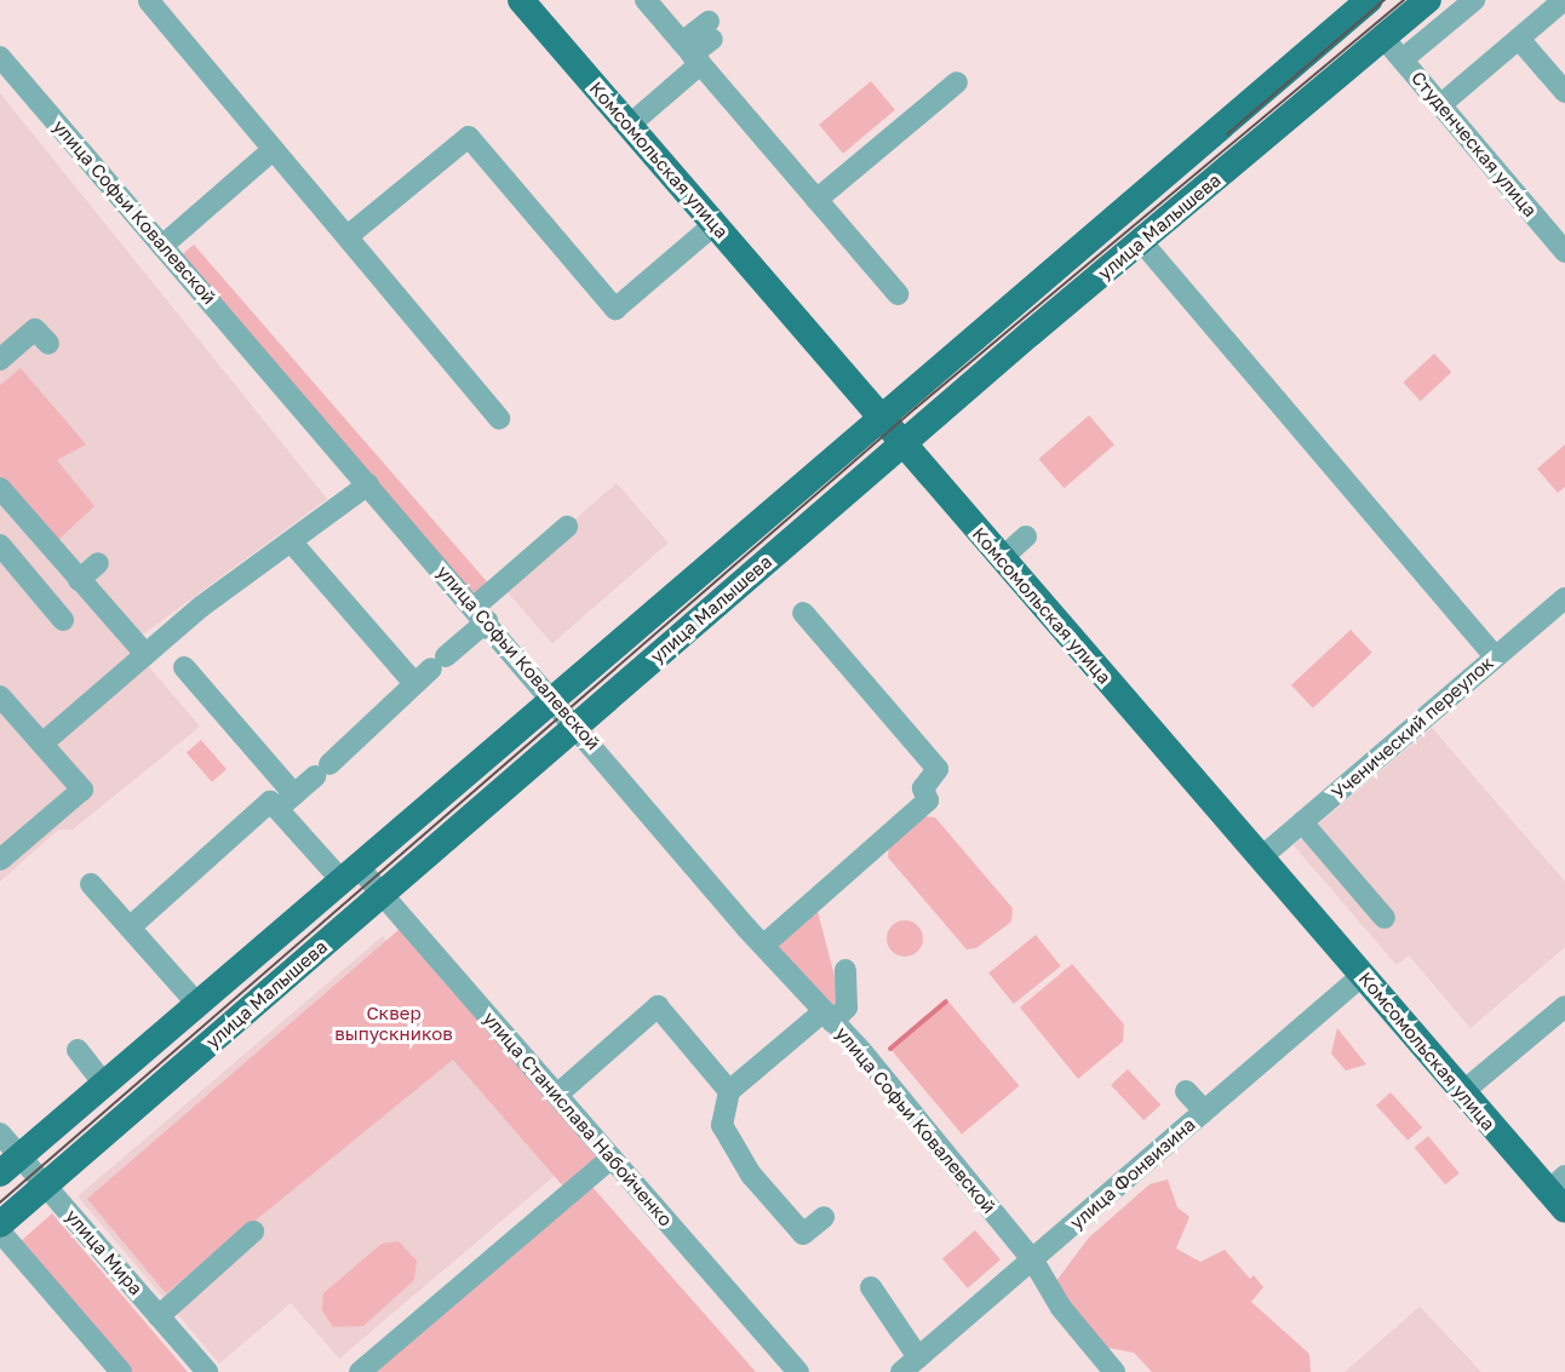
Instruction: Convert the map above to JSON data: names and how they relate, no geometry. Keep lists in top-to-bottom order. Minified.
{"streets":{"main road":["Комсомольская улица","улица Малышева"],"street":["Студенческая улица","улица Софьи Ковалевской","Ученический переулок","улица Станислава Набойченко","улица Фонвизина","улица Мира"]},"crossings":[["Студенческая улица","улица Малышева"],["Комсомольская улица","улица Малышева"],["Комсомольская улица","Ученический переулок"],["Комсомольская улица","улица Фонвизина"],["улица Софьи Ковалевской","улица Малышева"],["улица Софьи Ковалевской","улица Фонвизина"],["улица Малышева","улица Станислава Набойченко"],["улица Малышева","улица Мира"]],"parks":["Сквер выпускников"]}
